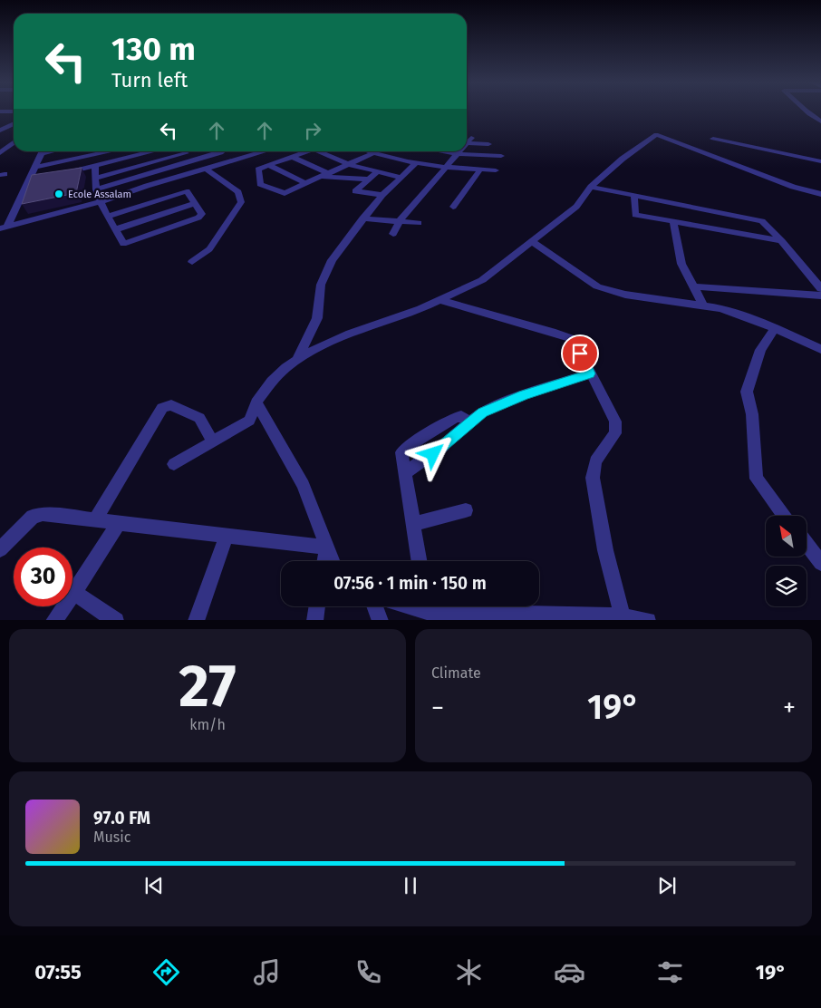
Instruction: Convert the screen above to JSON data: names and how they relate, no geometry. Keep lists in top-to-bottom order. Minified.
{"places":["Ecole Assalam"],"north":"top left","page":{"turn":["130 m","Turn left"],"limit":"30","trip":"07:56 · 1 min · 150 m","tile":[["27","km/h"],"Climate"],"heat":["−","19°","+"],"song":["97.0 FM","Music"],"tabs":["07:55","19°"]}}
